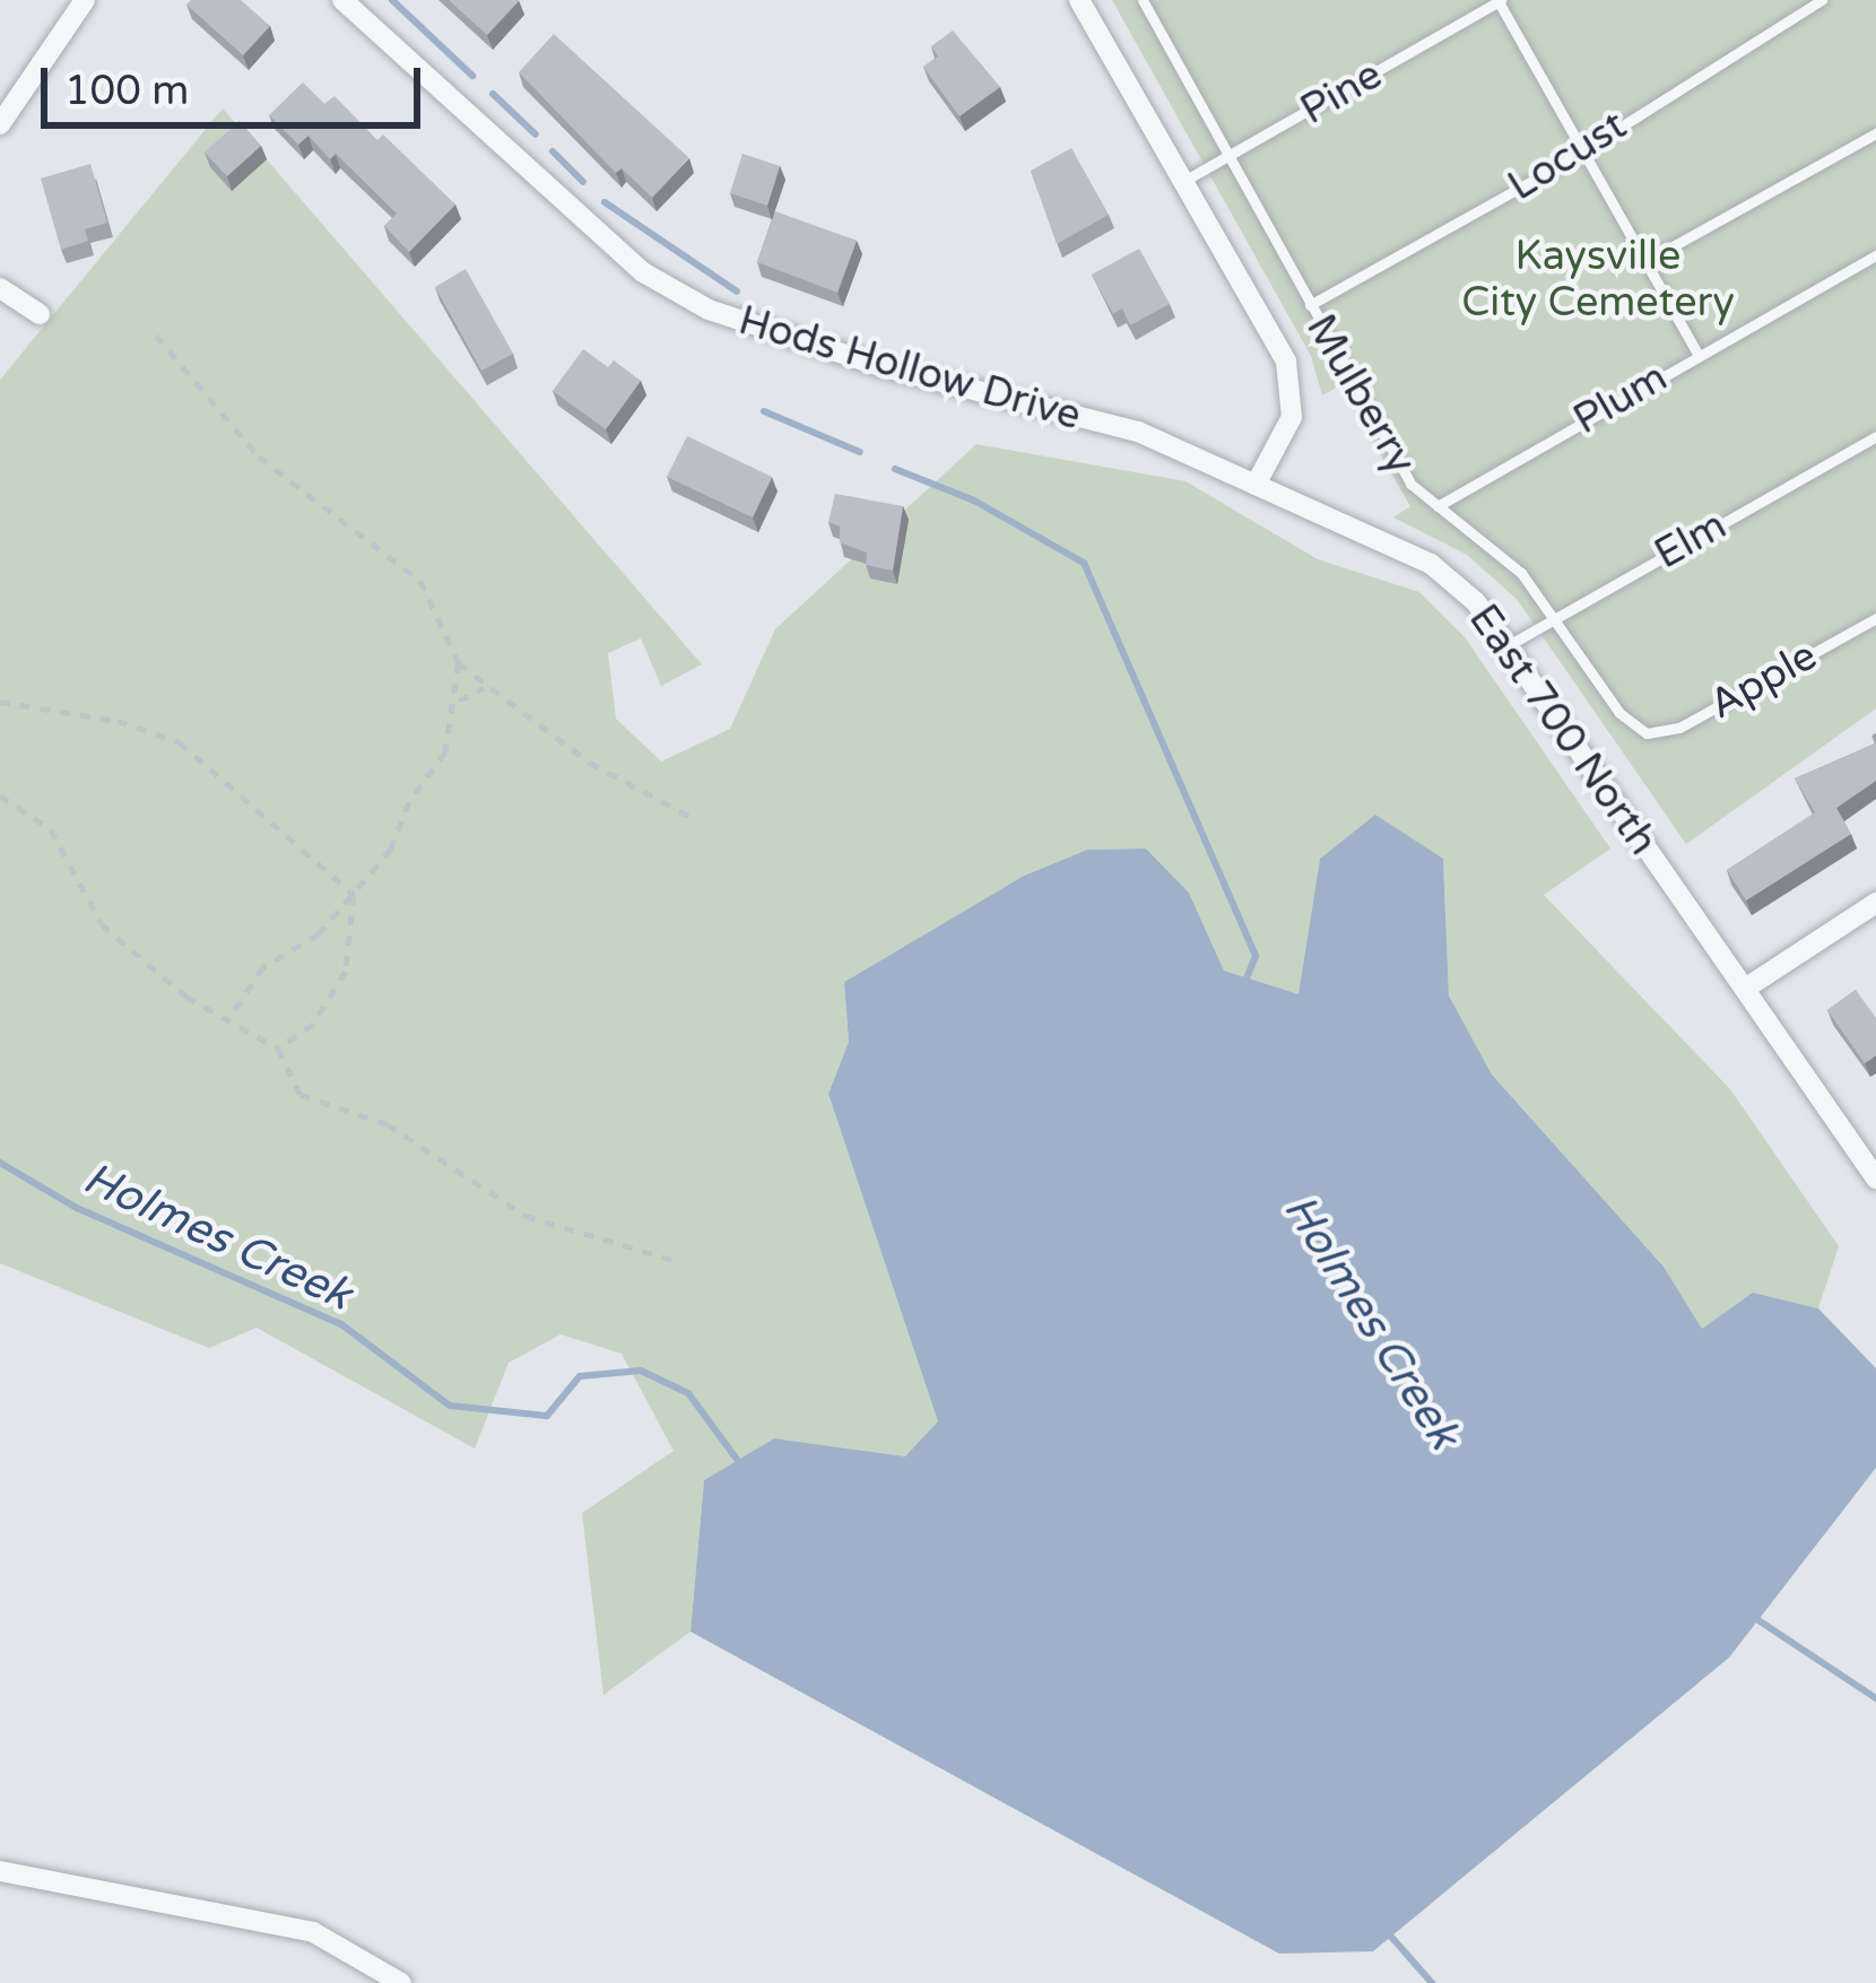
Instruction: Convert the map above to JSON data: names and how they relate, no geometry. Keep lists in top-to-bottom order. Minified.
{"streets":{"street":["Hods Hollow Drive","East 700 North"],"lane":["Pine","Locust","Mulberry","Plum","Elm","Apple"]},"crossings":[["Pine","Mulberry"],["Locust","Mulberry"],["Hods Hollow Drive","East 700 North"],["Mulberry","Plum"],["Mulberry","Elm"],["Mulberry","Apple"],["Elm","East 700 North"]],"water":["Holmes Creek"],"parks":["Kaysville City Cemetery"],"scale_bar":"100 m"}
